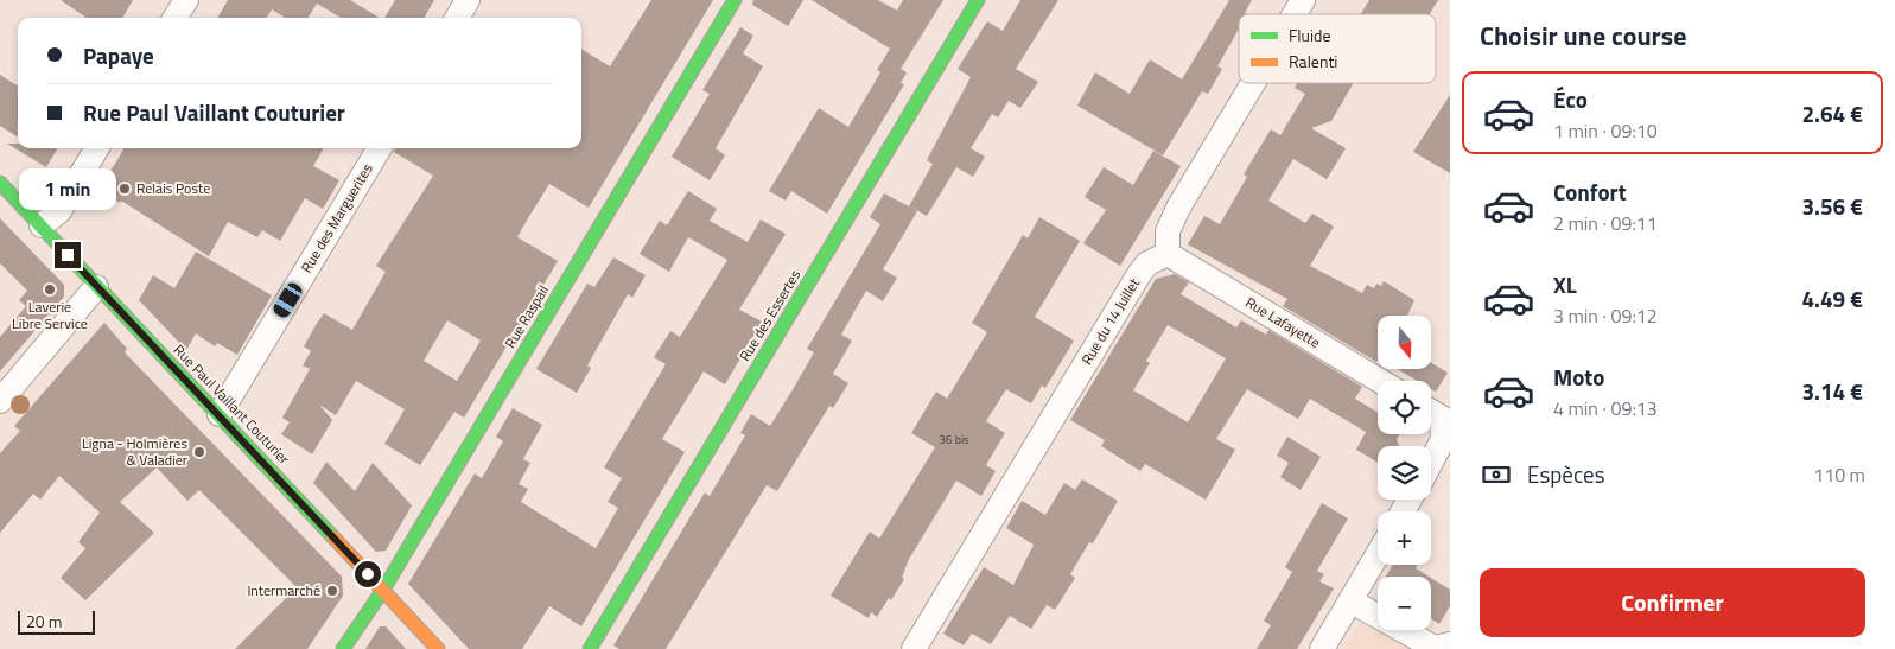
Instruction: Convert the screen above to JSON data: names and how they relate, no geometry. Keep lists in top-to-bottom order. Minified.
{"streets":{"street":["Rue des Marguerites","Rue des Essertes","Rue Raspail","Rue du 14 Juillet","Rue Lafayette","Rue Paul Vaillant Couturier"]},"crossings":[["Rue des Marguerites","Rue Paul Vaillant Couturier"],["Rue Raspail","Rue Paul Vaillant Couturier"],["Rue du 14 Juillet","Rue Lafayette"]],"places":["Relais Poste","Laverie Libre Service","Ligna - Holmières & Valadier","Intermarché"],"house_numbers":["36 bis"],"legend":["Fluide","Ralenti"],"scale_bar":"20 m","north":"bottom","page":{"heading":"Choisir une course","banner":["Papaye","Rue Paul Vaillant Couturier"],"list":[{"name":"Éco","note":"1 min · 09:10","value":"2.64 €"},{"name":"Confort","note":"2 min · 09:11","value":"3.56 €"},{"name":"XL","note":"3 min · 09:12","value":"4.49 €"},{"name":"Moto","note":"4 min · 09:13","value":"3.14 €"}],"bubble":"1 min","map_buttons":["+","−"],"pay":["Espèces","110 m"],"buttons":"Confirmer","scale":"20 m"}}
